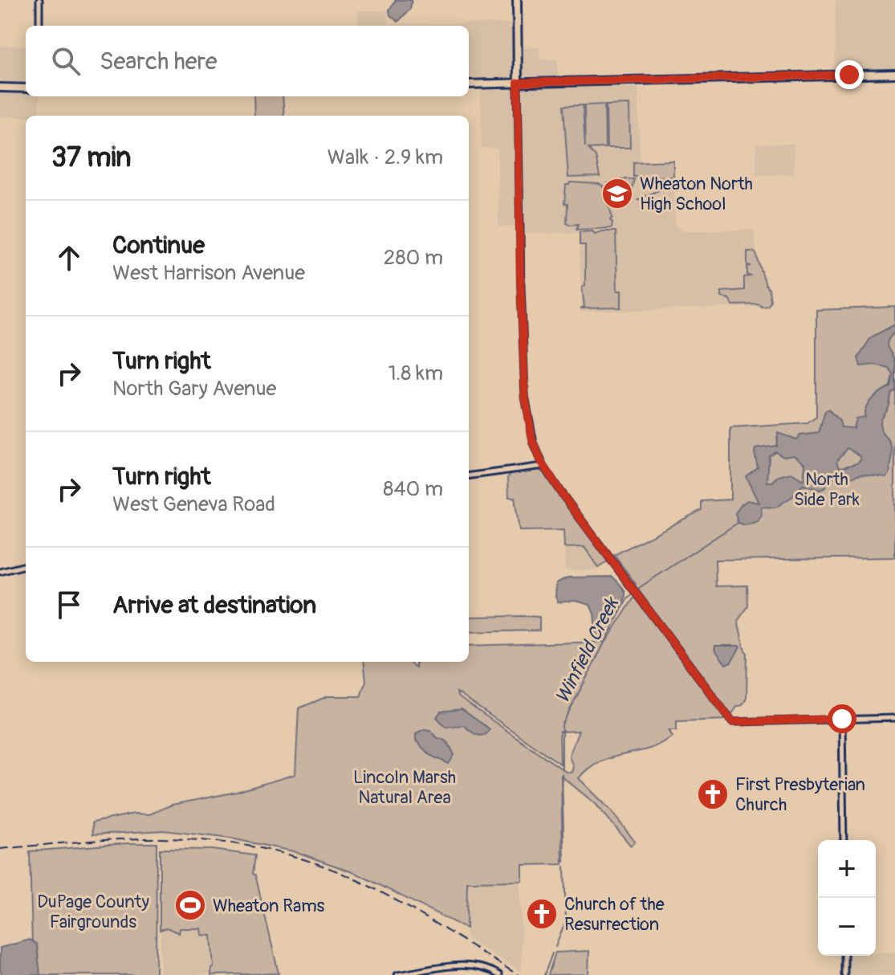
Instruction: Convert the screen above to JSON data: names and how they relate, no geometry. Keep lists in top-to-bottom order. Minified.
{"water":["Winfield Creek"],"parks":["North Side Park","Lincoln Marsh Natural Area","DuPage County Fairgrounds"],"places":{"school or university":["Wheaton North High School"],"church":["First Presbyterian Church","Church of the Resurrection"],"sports":["Wheaton Rams"]},"page":{"search":"Search here","heading":["37 min","Walk · 2.9 km"],"list":[["Continue","West Harrison Avenue","280 m"],["Turn right","North Gary Avenue","1.8 km"],["Turn right","West Geneva Road","840 m"],"Arrive at destination"],"map_buttons":["+","−"]}}
